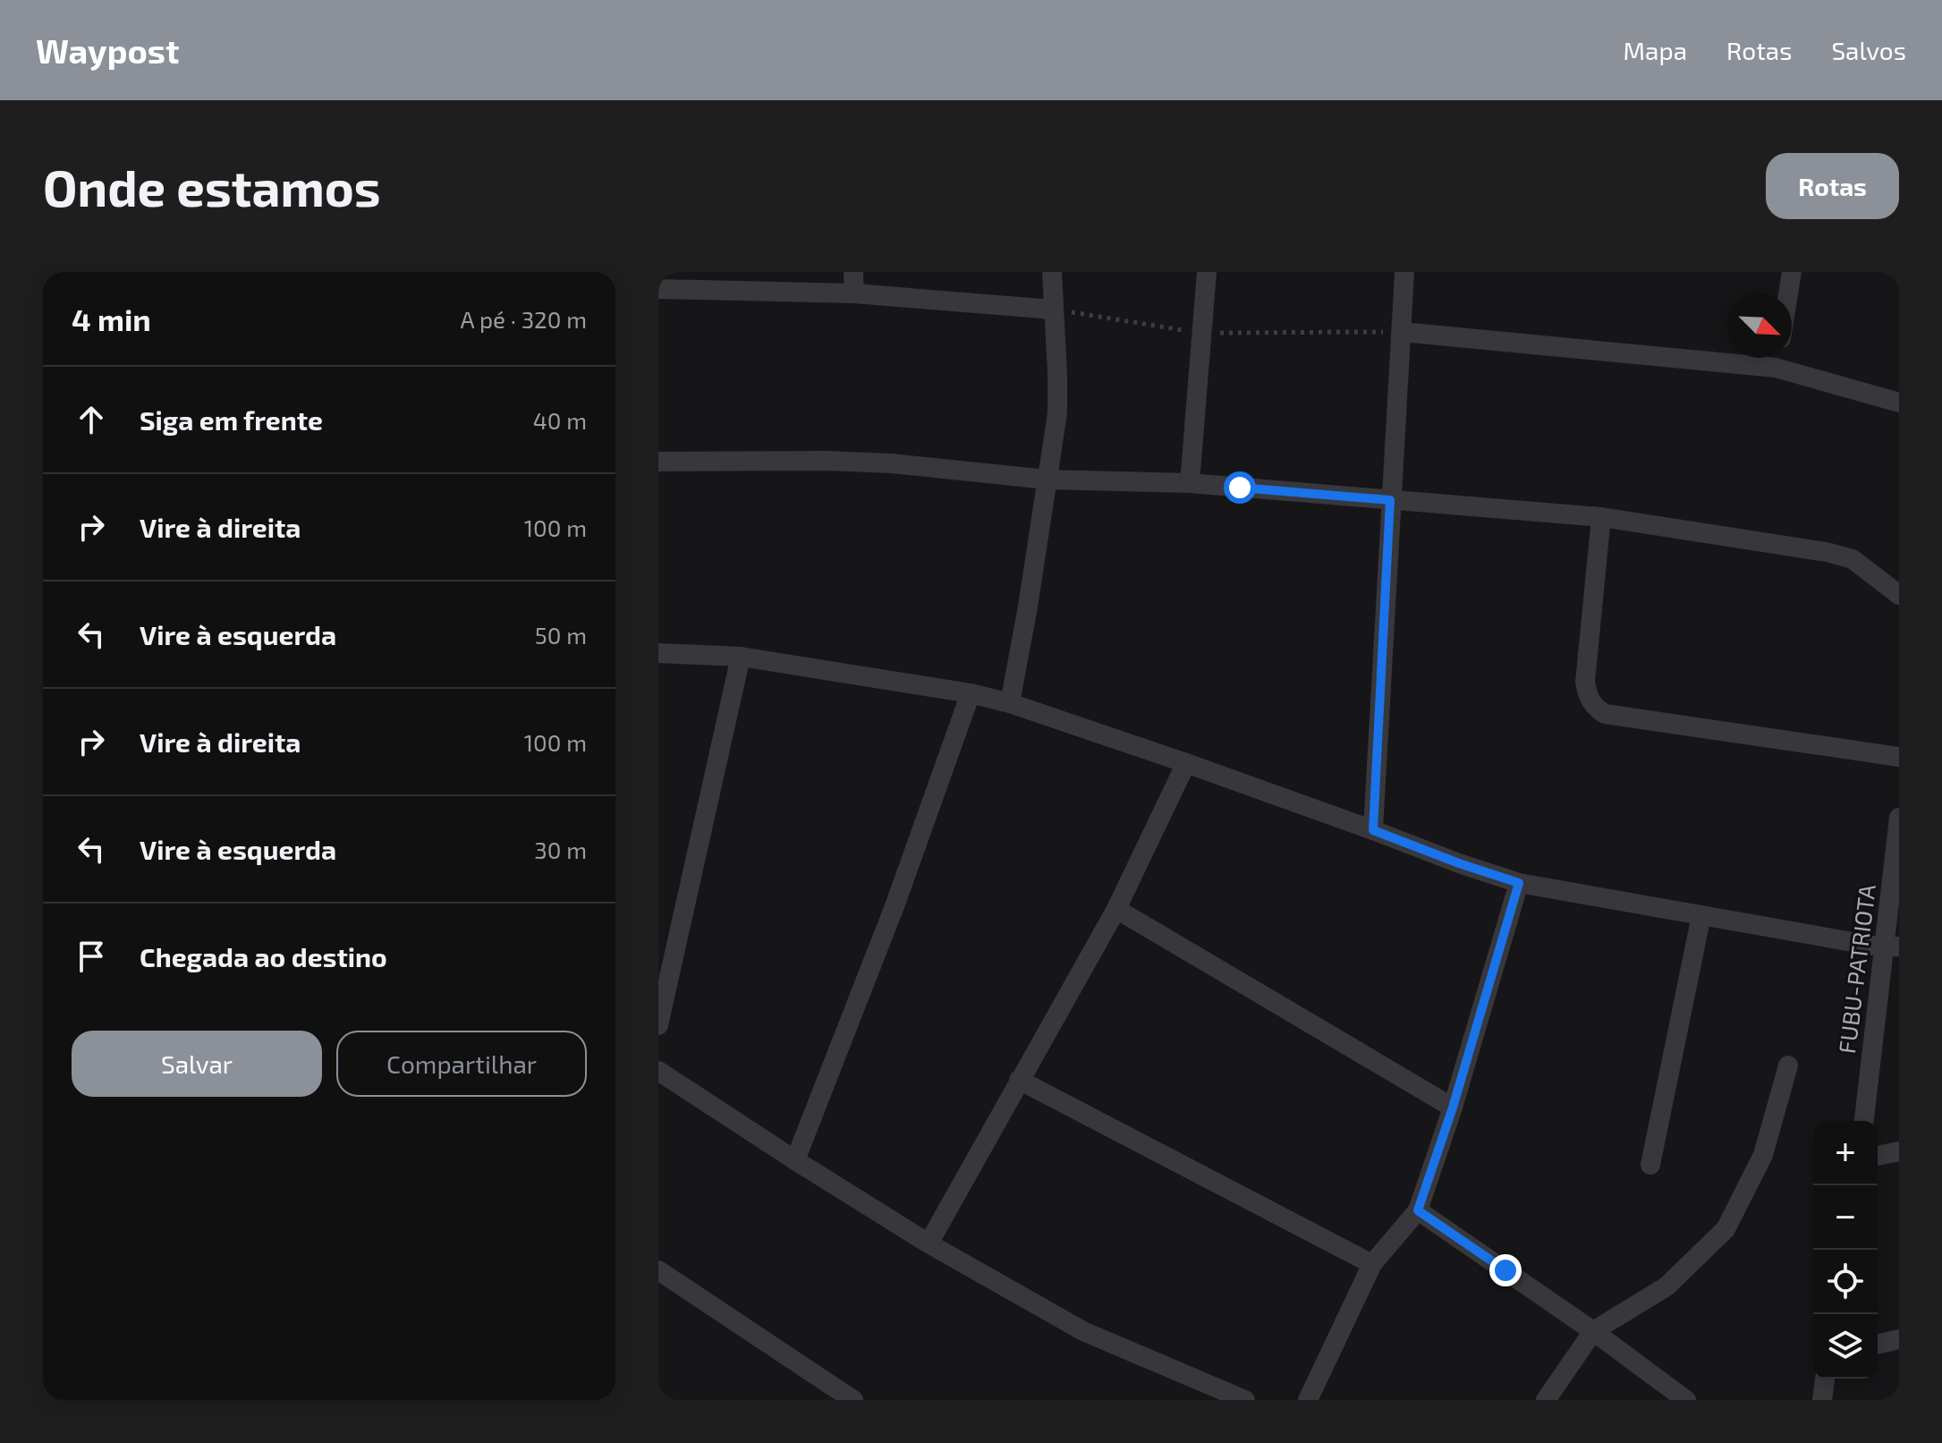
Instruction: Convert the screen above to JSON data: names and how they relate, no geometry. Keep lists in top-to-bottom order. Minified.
{"streets":{"street":["FUBU-PATRIOTA"]},"north":"bottom right","page":{"header":"Waypost","nav":["Mapa","Rotas","Salvos"],"buttons":["Rotas",["Salvar","Compartilhar"]],"title":"Onde estamos","heading":["4 min","A pé · 320 m"],"list":[["Siga em frente","40 m"],["Vire à direita","100 m"],["Vire à esquerda","50 m"],["Vire à direita","100 m"],["Vire à esquerda","30 m"],"Chegada ao destino"],"map_buttons":["+","−"]}}
